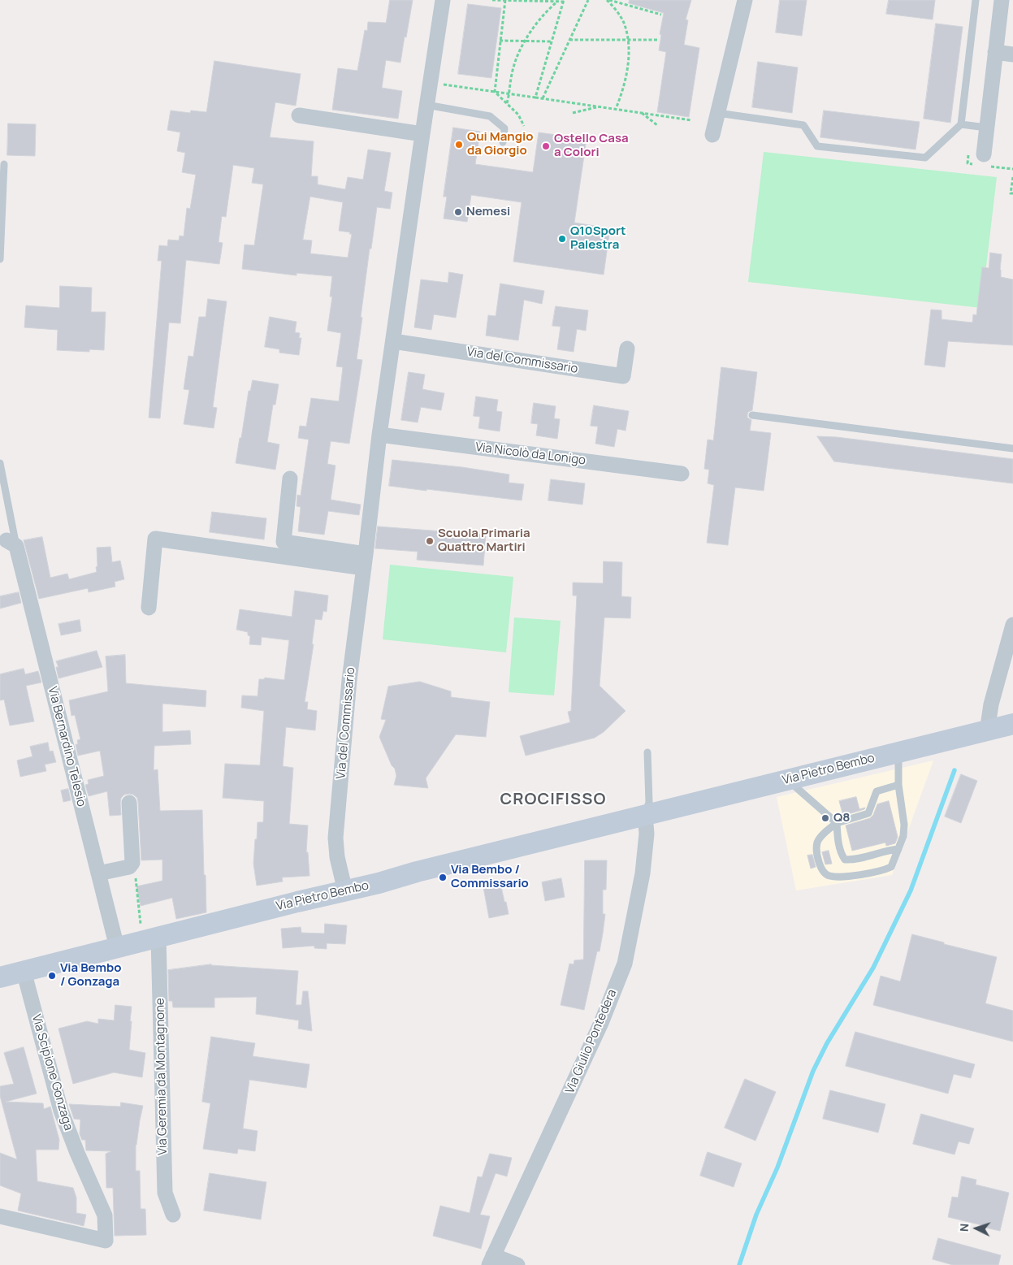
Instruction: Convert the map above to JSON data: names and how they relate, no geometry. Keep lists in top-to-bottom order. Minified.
{"streets":{"main road":["Via Pietro Bembo"],"street":["Via del Commissario","Via Nicolò da Lonigo","Via Bernardino Telesio","Via Giulio Pontedera","Via Scipione Gonzaga","Via Geremia da Montagnone"]},"crossings":[["Via del Commissario","Via Nicolò da Lonigo"],["Via del Commissario","Via Pietro Bembo"],["Via Bernardino Telesio","Via Pietro Bembo"],["Via Pietro Bembo","Via Giulio Pontedera"],["Via Pietro Bembo","Via Scipione Gonzaga"],["Via Pietro Bembo","Via Geremia da Montagnone"]],"districts":["CROCIFISSO"],"places":["Qui Mangio da Giorgio","Ostello Casa a Colori","Nemesi","Q10Sport Palestra","Scuola Primaria Quattro Martiri","Q8","Via Bembo / Commissario","Via Bembo / Gonzaga"],"north":"left"}
